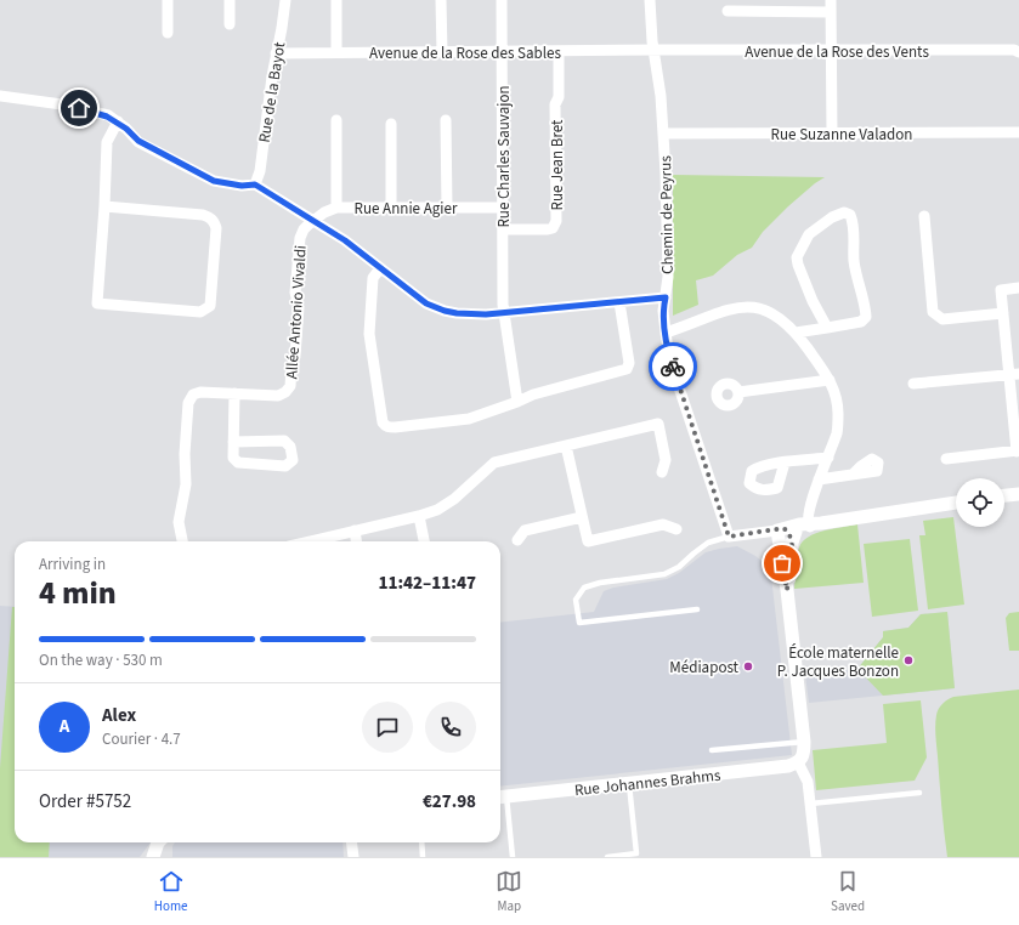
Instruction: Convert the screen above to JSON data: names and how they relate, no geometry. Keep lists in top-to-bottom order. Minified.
{"streets":{"street":["Avenue de la Rose des Vents","Avenue de la Rose des Sables","Rue de la Bayot","Rue Suzanne Valadon","Rue Charles Sauvajon","Rue Jean Bret","Rue Annie Agier","Chemin de Peyrus","Allée Antonio Vivaldi","Rue Johannes Brahms"]},"crossings":[["Avenue de la Rose des Vents","Avenue de la Rose des Sables"],["Avenue de la Rose des Vents","Chemin de Peyrus"],["Avenue de la Rose des Sables","Rue de la Bayot"],["Avenue de la Rose des Sables","Rue Charles Sauvajon"],["Avenue de la Rose des Sables","Rue Jean Bret"],["Avenue de la Rose des Sables","Chemin de Peyrus"],["Rue Suzanne Valadon","Chemin de Peyrus"],["Rue Charles Sauvajon","Rue Jean Bret"],["Rue Charles Sauvajon","Rue Annie Agier"],["Rue Annie Agier","Allée Antonio Vivaldi"]],"places":["École maternelle P. Jacques Bonzon","Médiapost"],"page":{"heading":["4 min","Arriving in","11:42–11:47"],"panel":["Alex","Courier · 4.7","Order #5752","€27.98"],"bar":"On the way · 530 m","round":"A","tabs":["Home","Map","Saved"]}}
